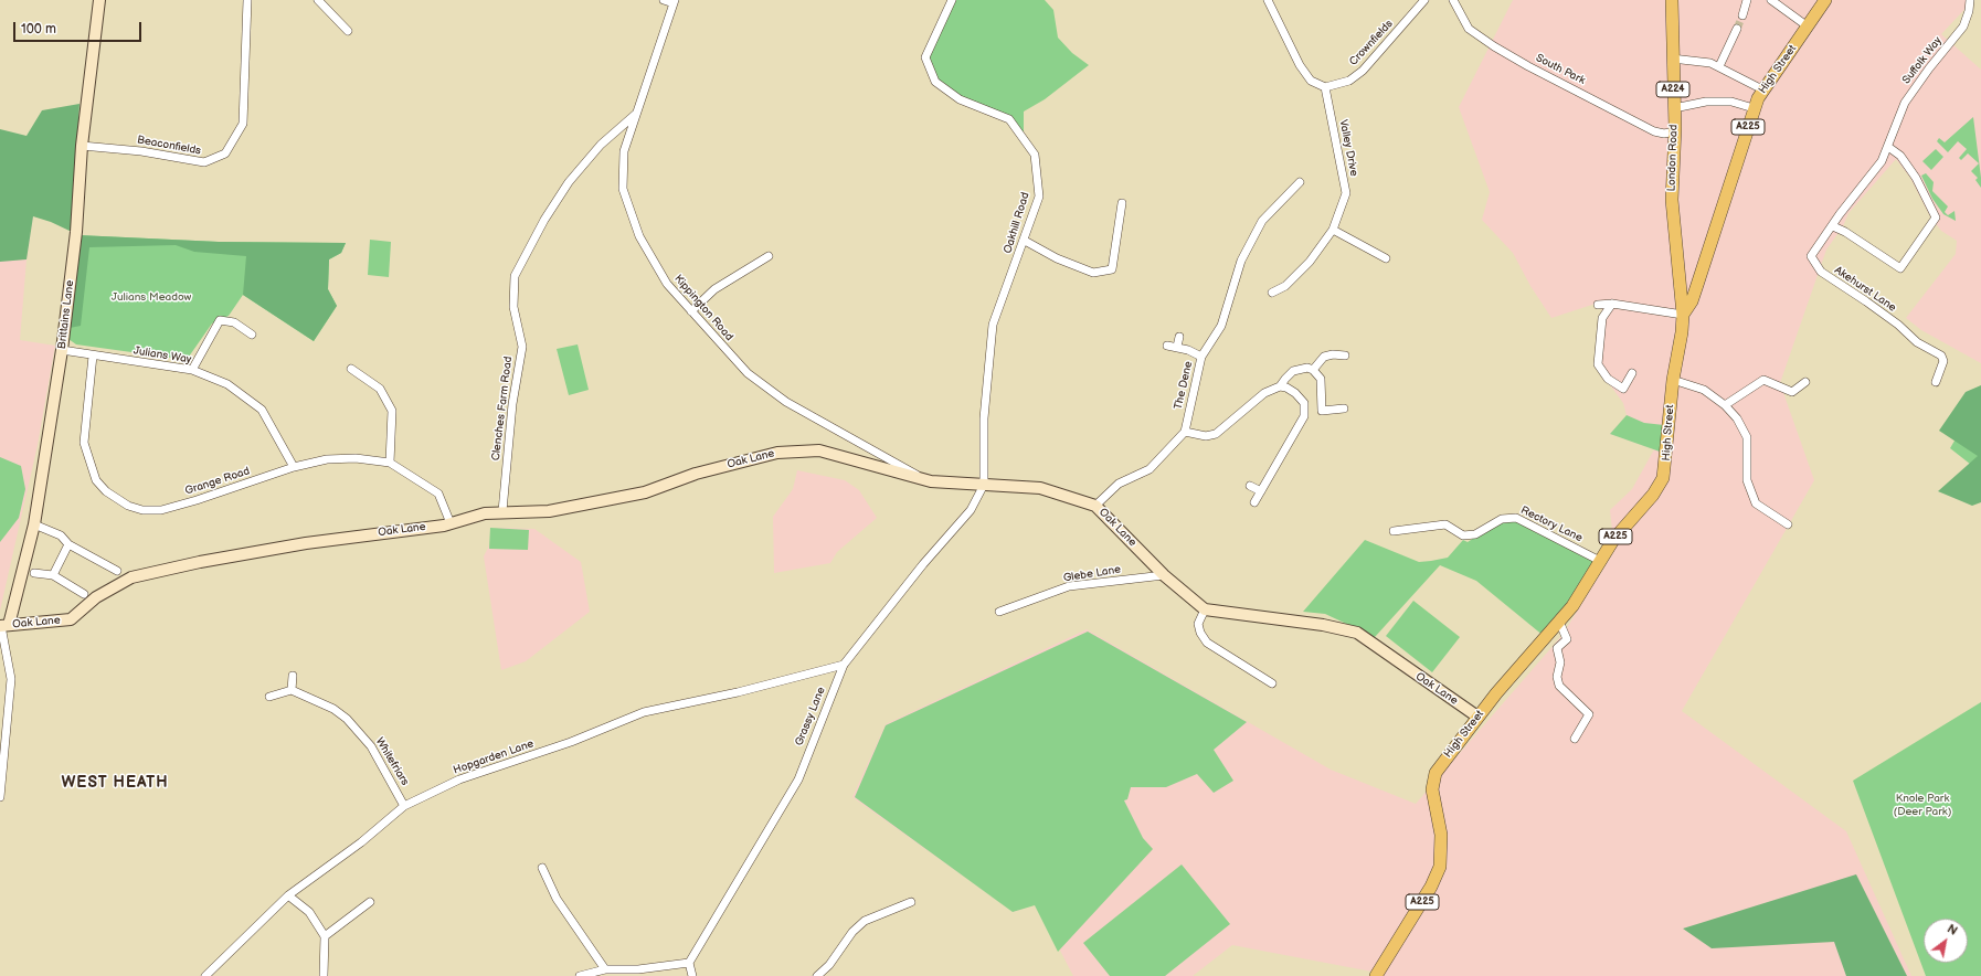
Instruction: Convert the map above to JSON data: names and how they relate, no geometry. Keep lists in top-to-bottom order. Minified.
{"streets":{"main road":["High Street","A224","A225","London Road"],"street":["Crownfields","Suffolk Way","South Park","Beaconfields","Valley Drive","Oakhill Road","Akehurst Lane","Kippington Road","Brittains Lane","Julians Way","The Dene","Clenches Farm Road","Oak Lane","Grange Road","Rectory Lane","Glebe Lane","Grassy Lane","Hopgarden Lane","Whitefriars"]},"crossings":[["Crownfields","Valley Drive"],["Suffolk Way","Akehurst Lane"],["South Park","London Road"],["High Street","London Road"],["High Street","Oak Lane"],["High Street","Rectory Lane"],["Beaconfields","Brittains Lane"],["Oakhill Road","Oak Lane"],["Oakhill Road","Grassy Lane"],["Kippington Road","Clenches Farm Road"],["Kippington Road","Oak Lane"],["Brittains Lane","Julians Way"],["Brittains Lane","Oak Lane"],["Julians Way","Grange Road"],["The Dene","Oak Lane"],["Clenches Farm Road","Oak Lane"],["Oak Lane","Grange Road"],["Oak Lane","Glebe Lane"],["Oak Lane","Grassy Lane"],["Grassy Lane","Hopgarden Lane"],["Hopgarden Lane","Whitefriars"]],"districts":["WEST HEATH"],"parks":["Julians Meadow","Knole Park (Deer Park)"],"scale_bar":"100 m","north":"top right"}
